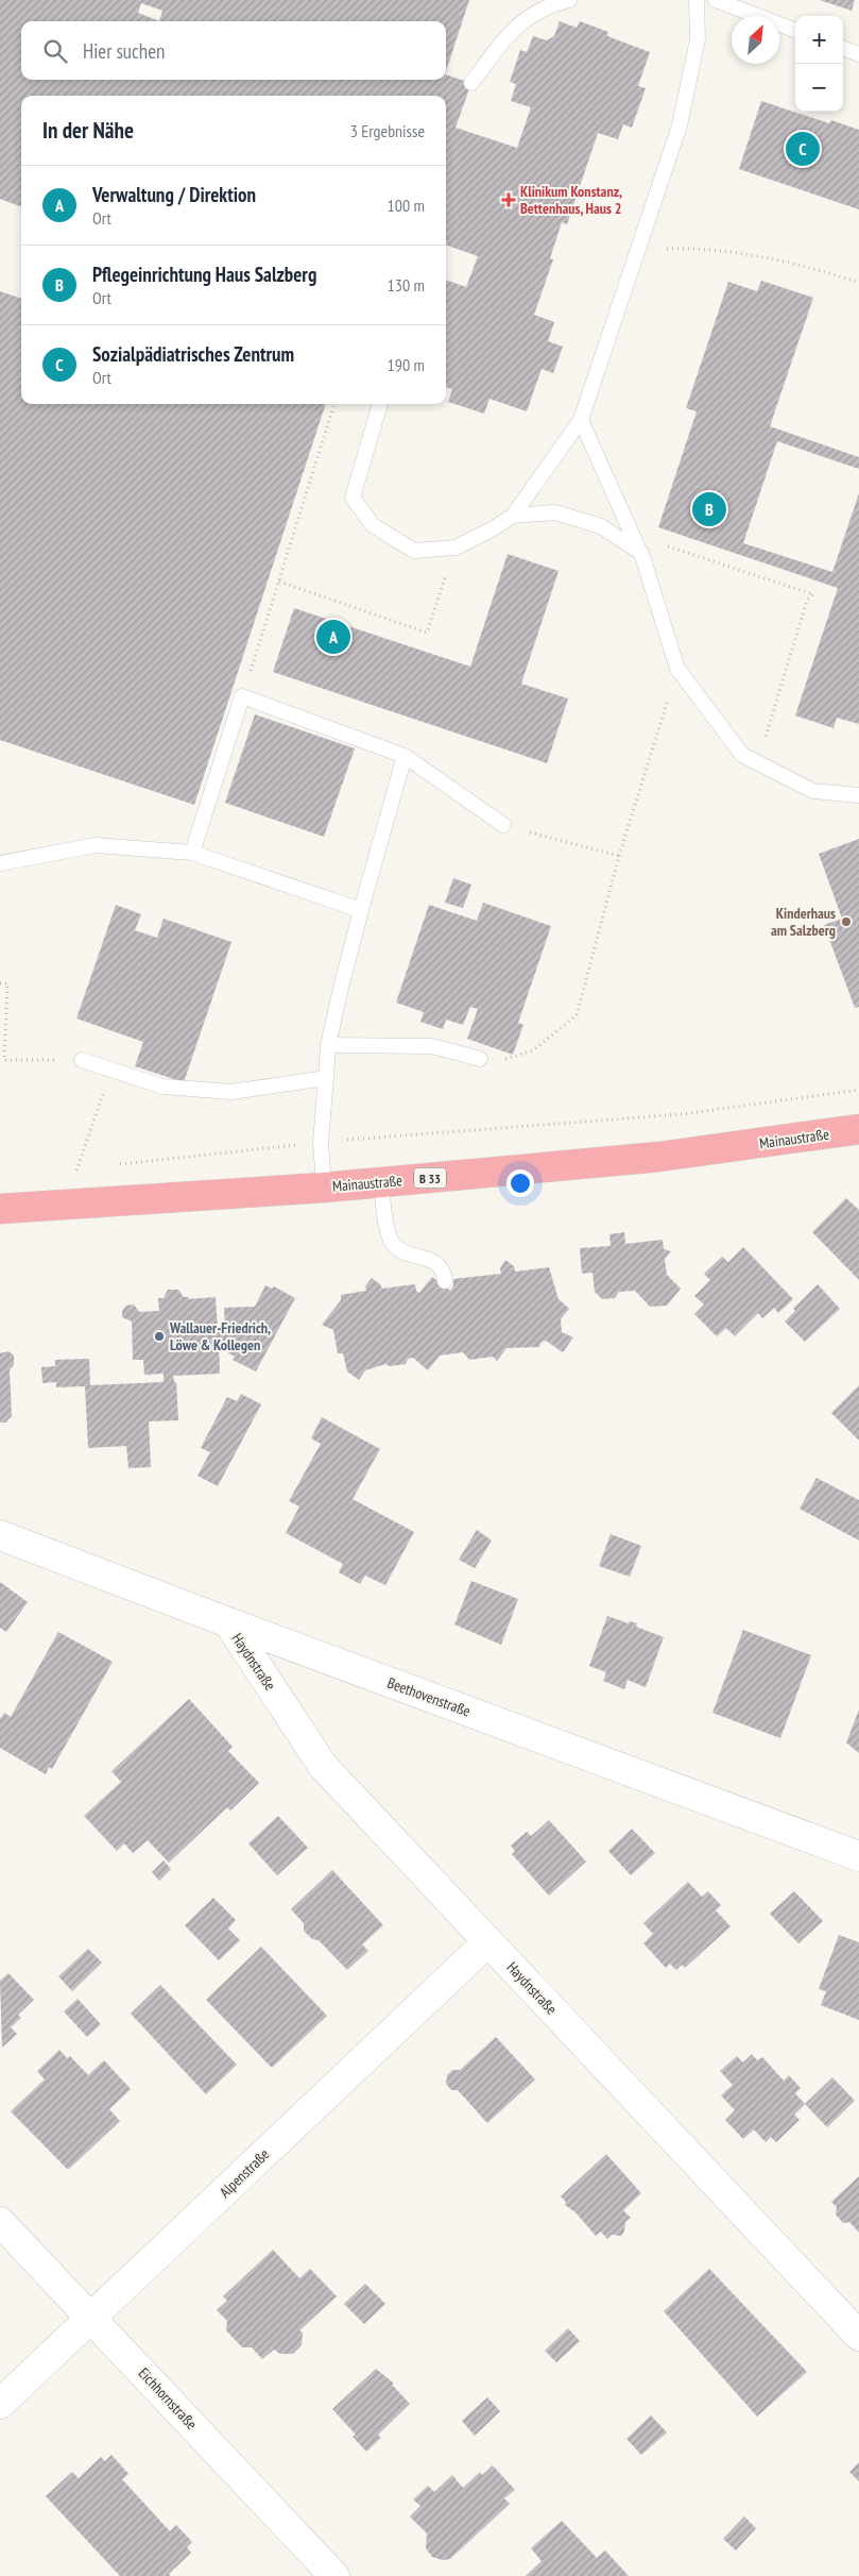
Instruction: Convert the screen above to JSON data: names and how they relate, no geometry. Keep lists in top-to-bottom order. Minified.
{"streets":{"main road":["Mainaustraße","B 33"],"street":["Haydnstraße","Beethovenstraße","Alpenstraße","Eichhornstraße"]},"crossings":[["Haydnstraße","Beethovenstraße"],["Haydnstraße","Alpenstraße"],["Alpenstraße","Eichhornstraße"]],"places":{"health":["Klinikum Konstanz, Bettenhaus, Haus 2"],"other":["Kinderhaus am Salzberg","Wallauer-Friedrich, Löwe & Kollegen"]},"north":"top right","page":{"map_buttons":["+","−"],"search":"Hier suchen","heading":["In der Nähe","3 Ergebnisse"],"pins":["C","B","A"],"list":[{"mark":"A","name":"Verwaltung / Direktion","note":"Ort","value":"100 m"},{"mark":"B","name":"Pflegeinrichtung Haus Salzberg","note":"Ort","value":"130 m"},{"mark":"C","name":"Sozialpädiatrisches Zentrum","note":"Ort","value":"190 m"}]}}
